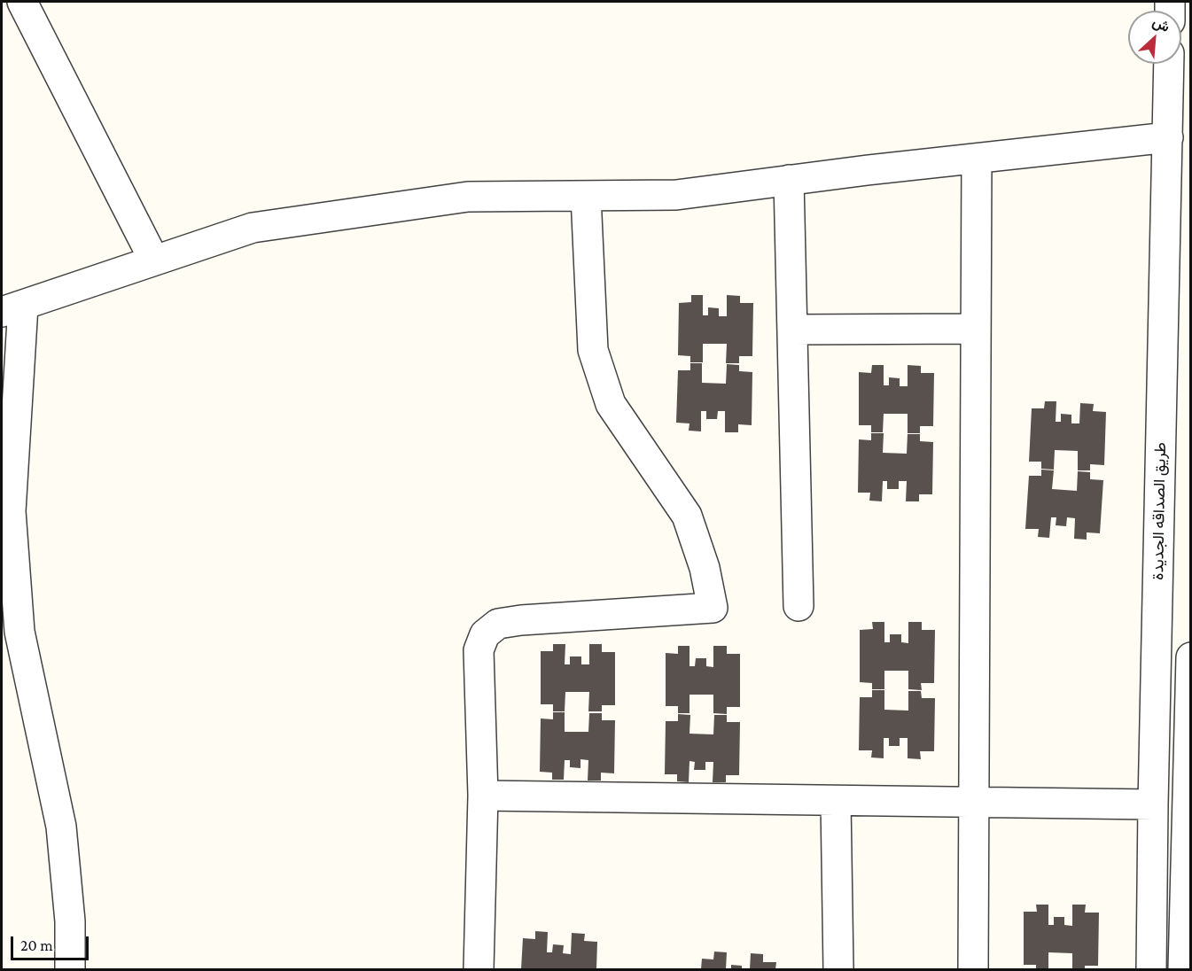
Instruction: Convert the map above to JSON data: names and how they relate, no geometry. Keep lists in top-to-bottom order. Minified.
{"streets":{"street":["طريق الصداقه الجديدة"]},"scale_bar":"20 m","north":"top right"}
